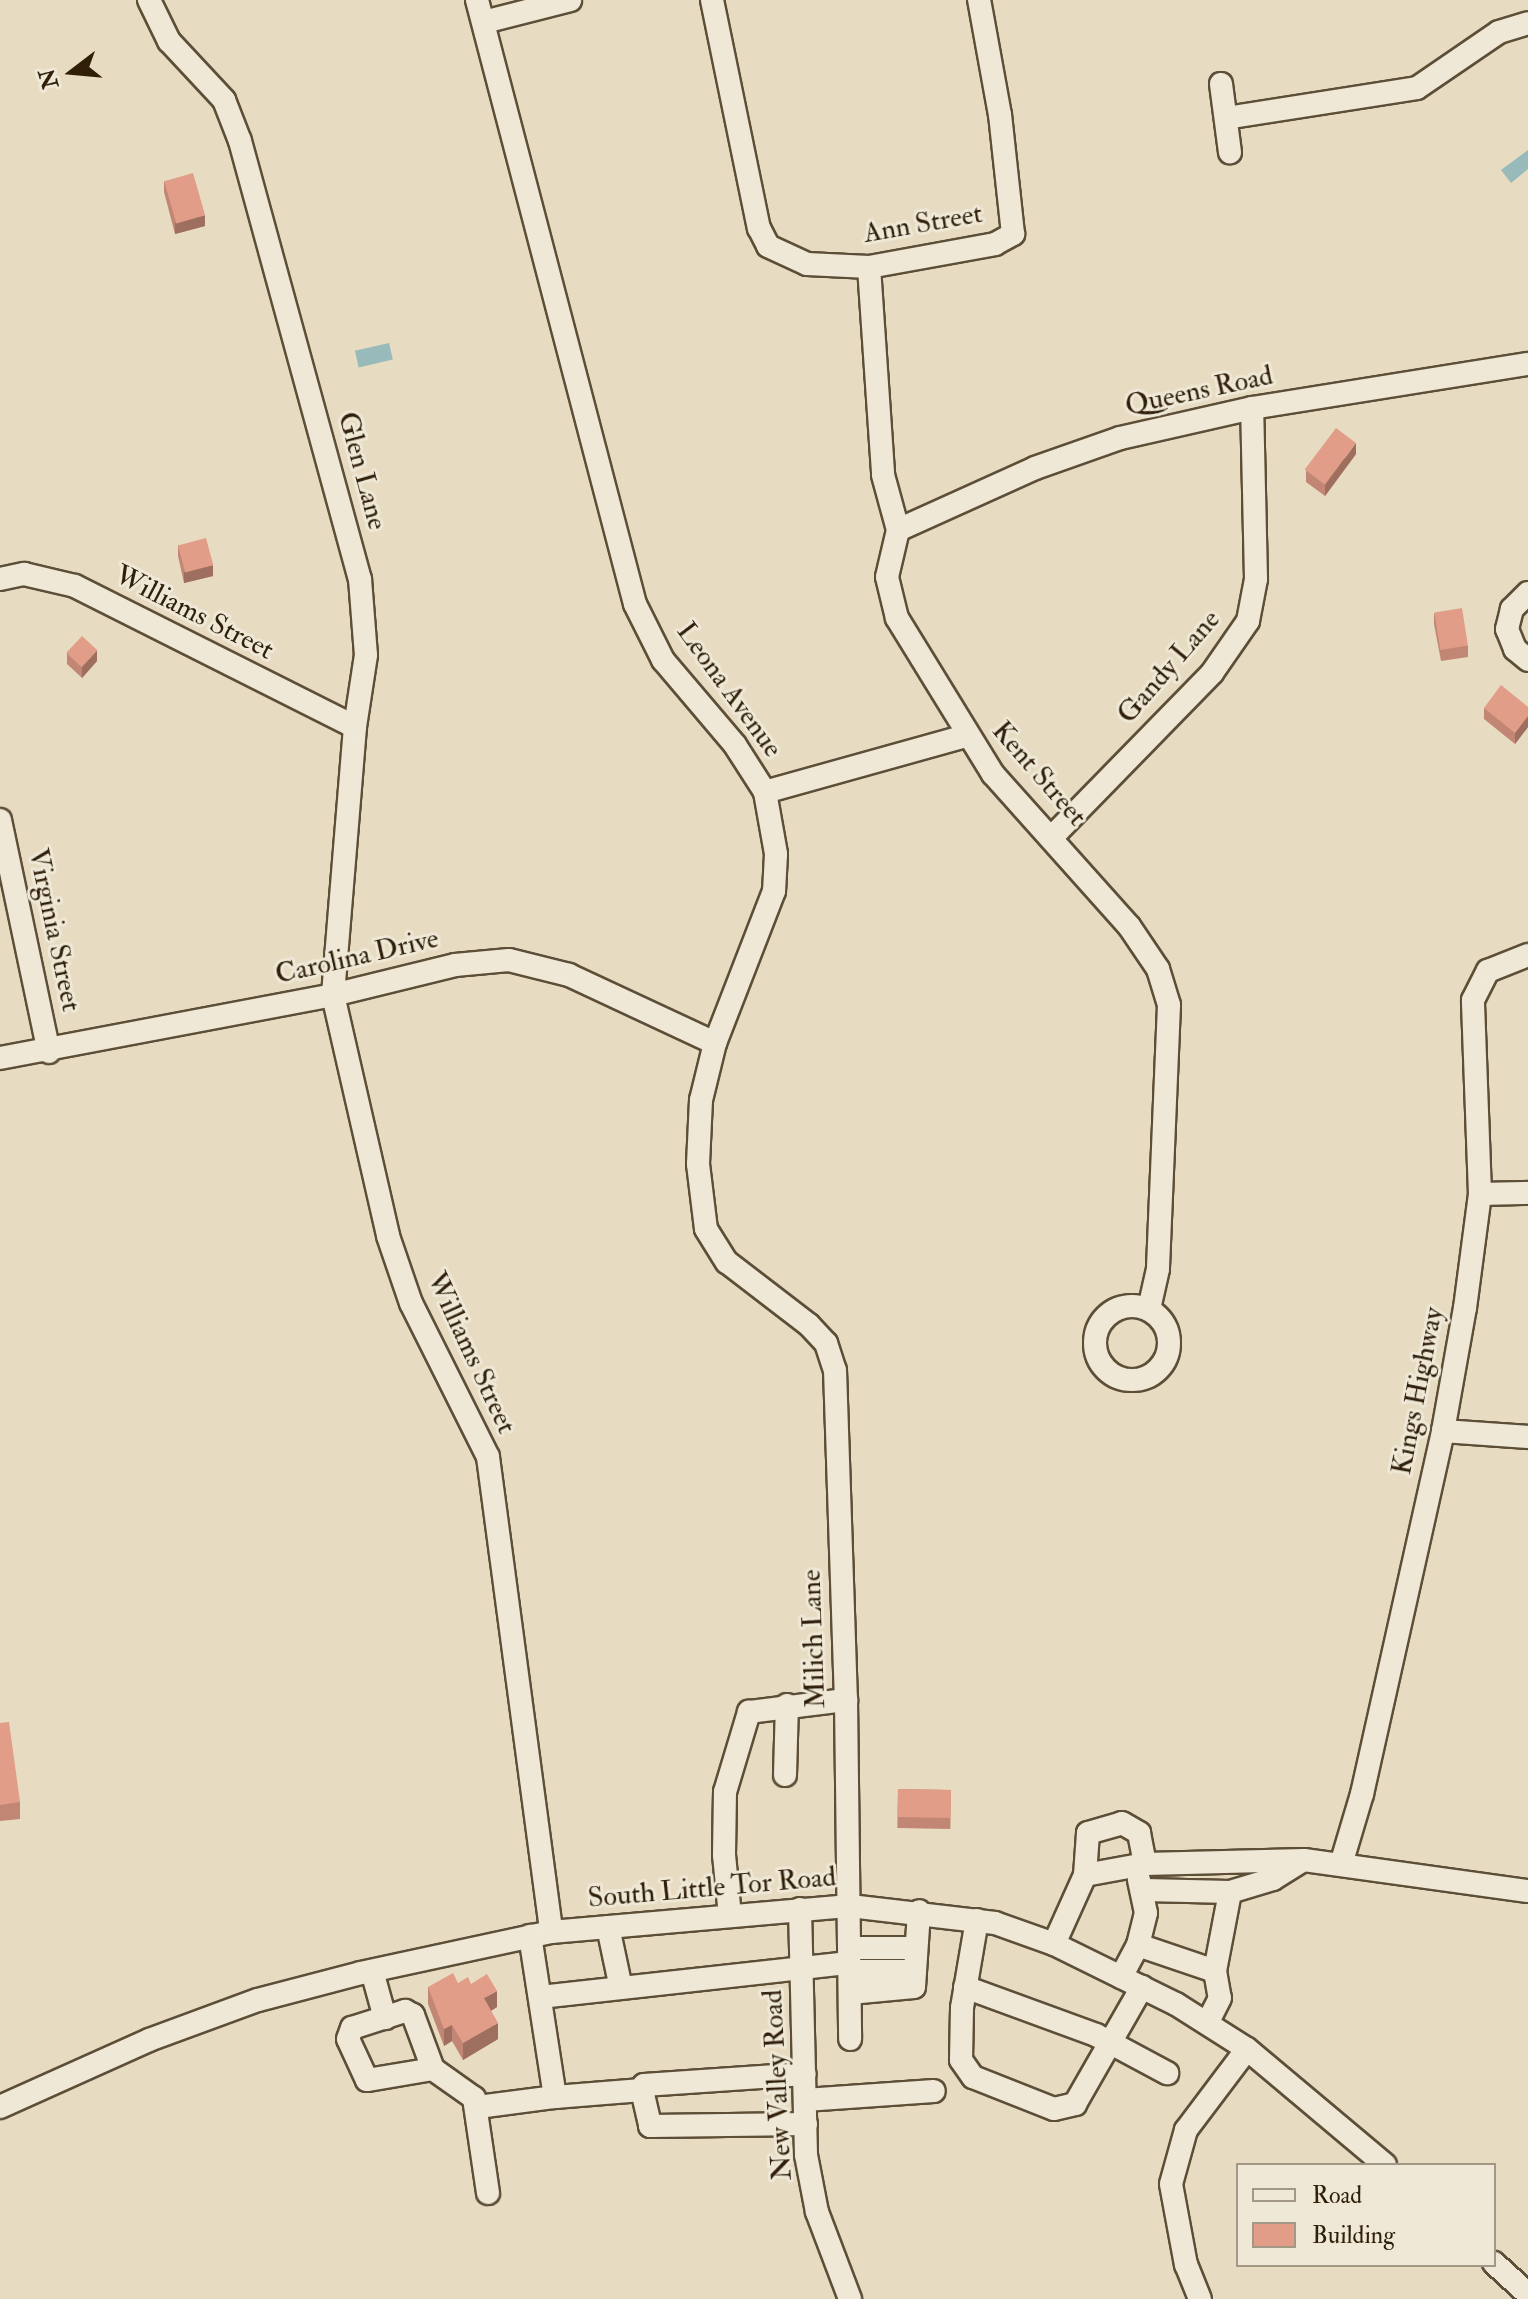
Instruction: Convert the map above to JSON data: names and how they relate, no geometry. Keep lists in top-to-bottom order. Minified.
{"streets":{"street":["Ann Street","Queens Road","Glen Lane","Williams Street","Gandy Lane","Leona Avenue","Kent Street","Virginia Street","Carolina Drive","Kings Highway","Milich Lane","South Little Tor Road","New Valley Road"]},"crossings":[["Ann Street","Kent Street"],["Queens Road","Gandy Lane"],["Queens Road","Kent Street"],["Glen Lane","Williams Street"],["Glen Lane","Carolina Drive"],["Williams Street","Carolina Drive"],["Williams Street","South Little Tor Road"],["Gandy Lane","Kent Street"],["Leona Avenue","Carolina Drive"],["Leona Avenue","Milich Lane"],["Virginia Street","Carolina Drive"],["Milich Lane","South Little Tor Road"],["South Little Tor Road","New Valley Road"]],"legend":["Road","Building"],"north":"left"}
